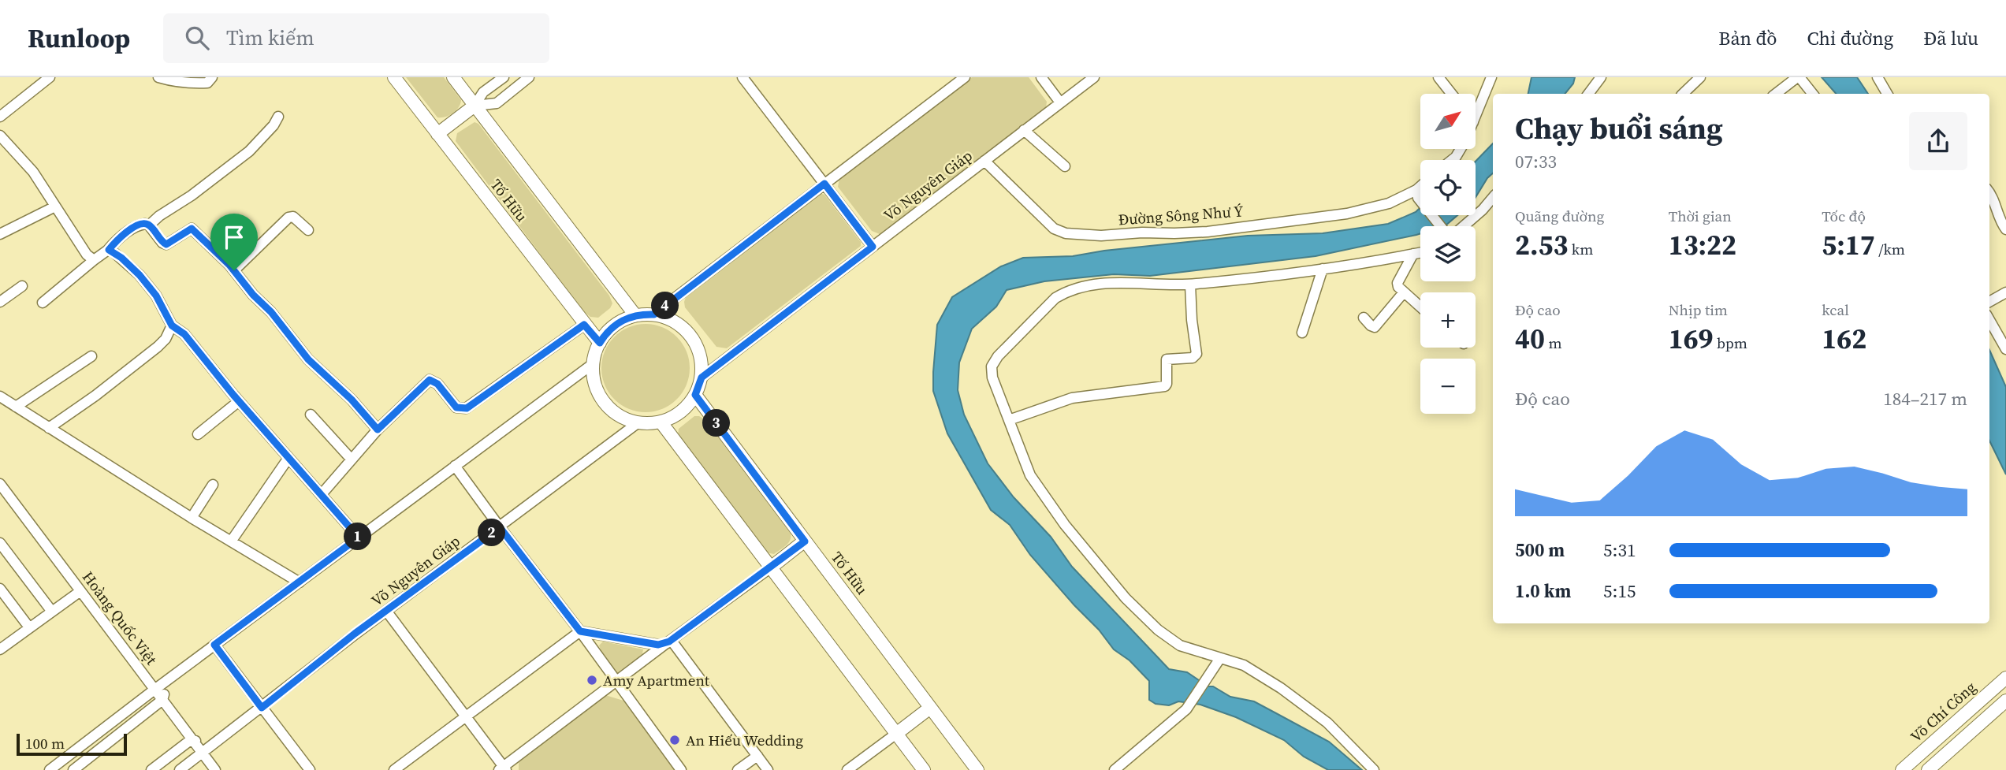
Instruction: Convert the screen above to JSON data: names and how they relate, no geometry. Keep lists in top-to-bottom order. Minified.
{"streets":{"main road":["Tố Hữu","Võ Chí Công"],"street":["Võ Nguyên Giáp","Đường Sông Như Ý","Hoàng Quốc Việt"]},"crossings":[["Võ Nguyên Giáp","Tố Hữu"],["Võ Nguyên Giáp","Đường Sông Như Ý"],["Võ Nguyên Giáp","Hoàng Quốc Việt"]],"places":["Amy Apartment","An Hiếu Wedding"],"scale_bar":"100 m","north":"top right","page":{"header":"Runloop","search":"Tìm kiếm","nav":["Bản đồ","Chỉ đường","Đã lưu"],"map_buttons":["+","−"],"heading":["Chạy buổi sáng","07:33"],"stats":[["Quãng đường","2.53 km"],["Thời gian","13:22"],["Tốc độ","5:17 /km"],["Độ cao","40 m"],["Nhịp tim","169 bpm"],["kcal","162"]],"pins":["4","3","2","1"],"chart":["Độ cao","184–217 m"],"list":[{"name":"500 m","note":"5:31"},{"name":"1.0 km","note":"5:15"}],"scale":"100 m"}}
